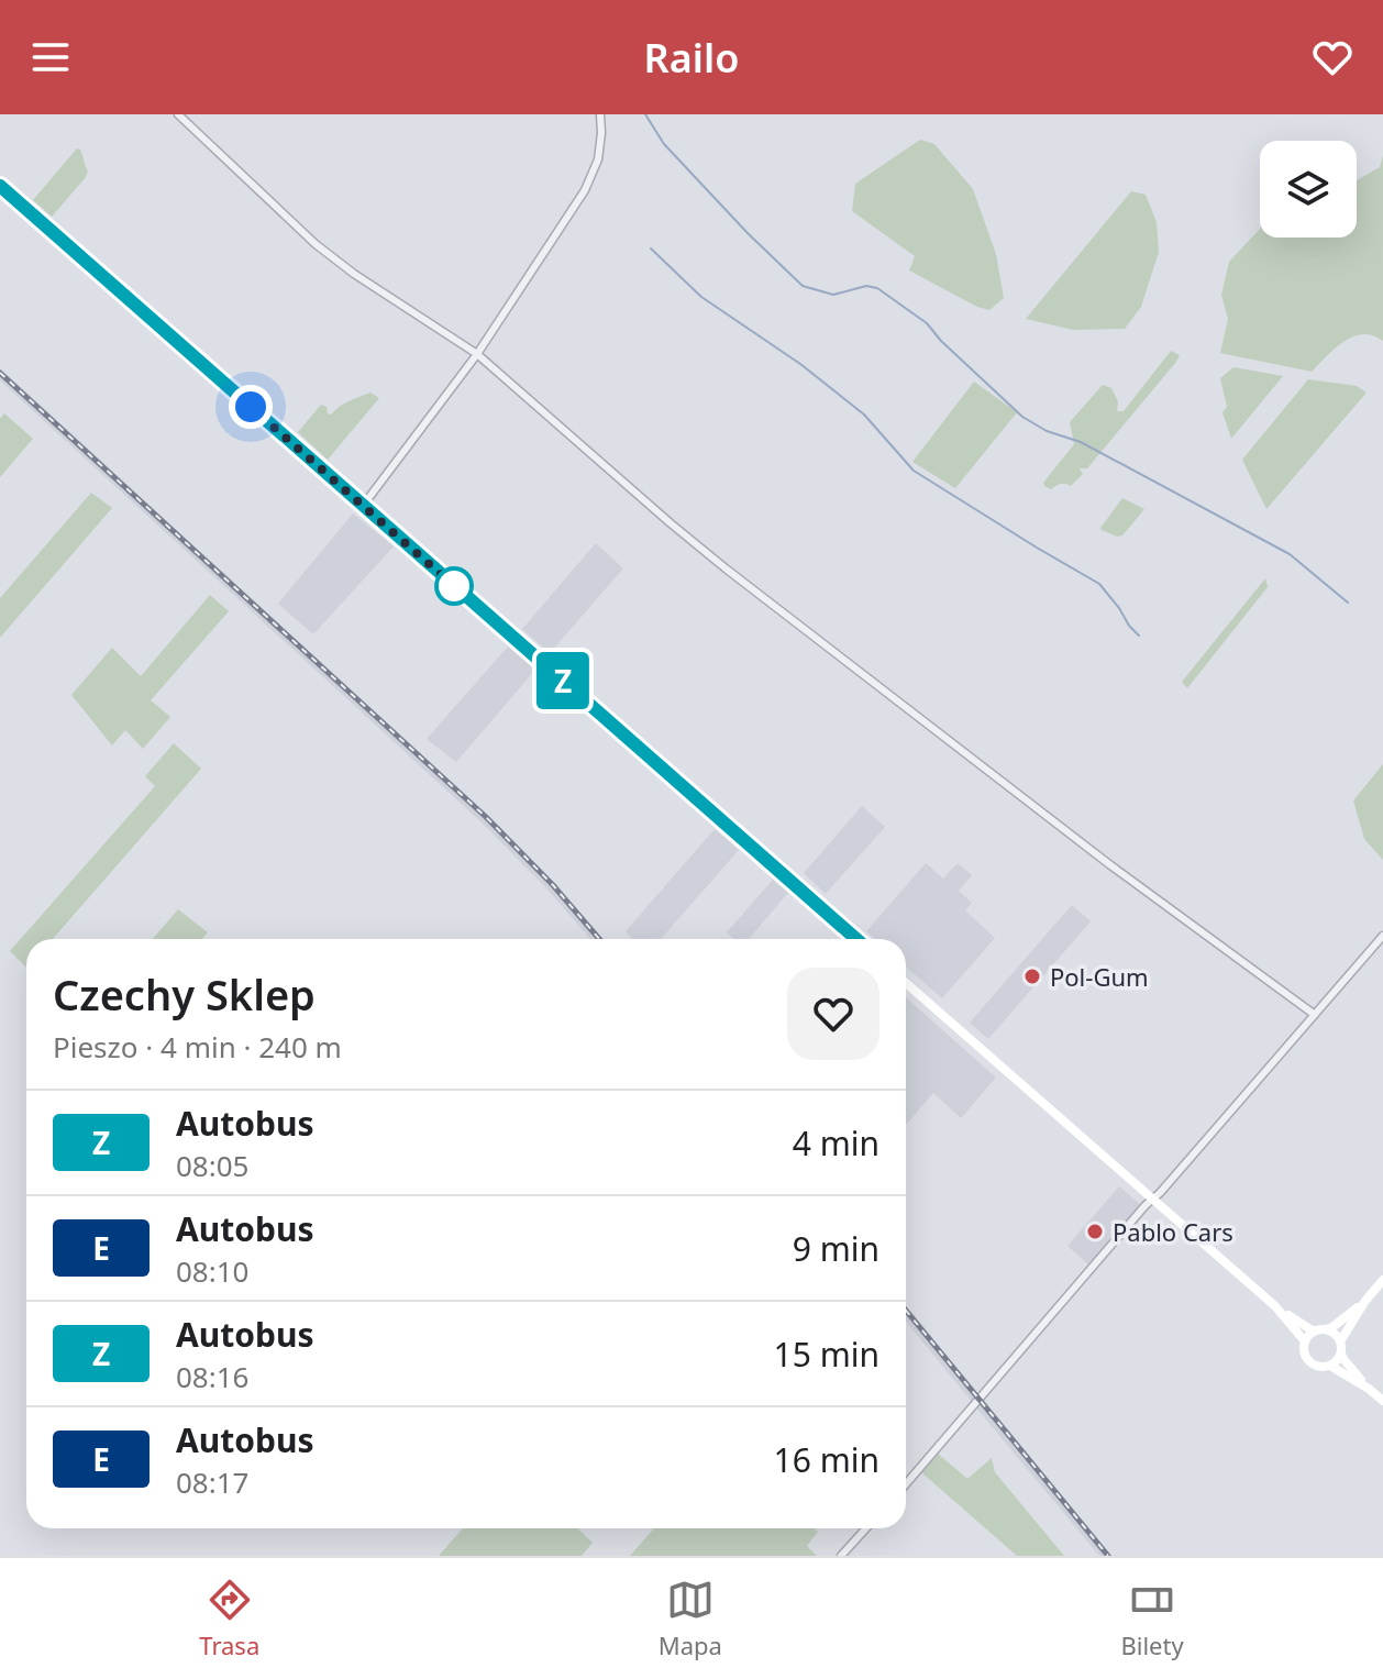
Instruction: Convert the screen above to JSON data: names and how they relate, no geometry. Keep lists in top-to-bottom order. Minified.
{"places":["Pol-Gum","Pablo Cars"],"lines":["bus line Z"],"page":{"header":"Railo","on_map":"Z","heading":["Czechy Sklep","Pieszo · 4 min · 240 m"],"list":[{"mark":"Z","name":"Autobus","note":"08:05","value":"4 min"},{"mark":"E","name":"Autobus","note":"08:10","value":"9 min"},{"mark":"Z","name":"Autobus","note":"08:16","value":"15 min"},{"mark":"E","name":"Autobus","note":"08:17","value":"16 min"}],"tabs":["Trasa","Mapa","Bilety"]}}
